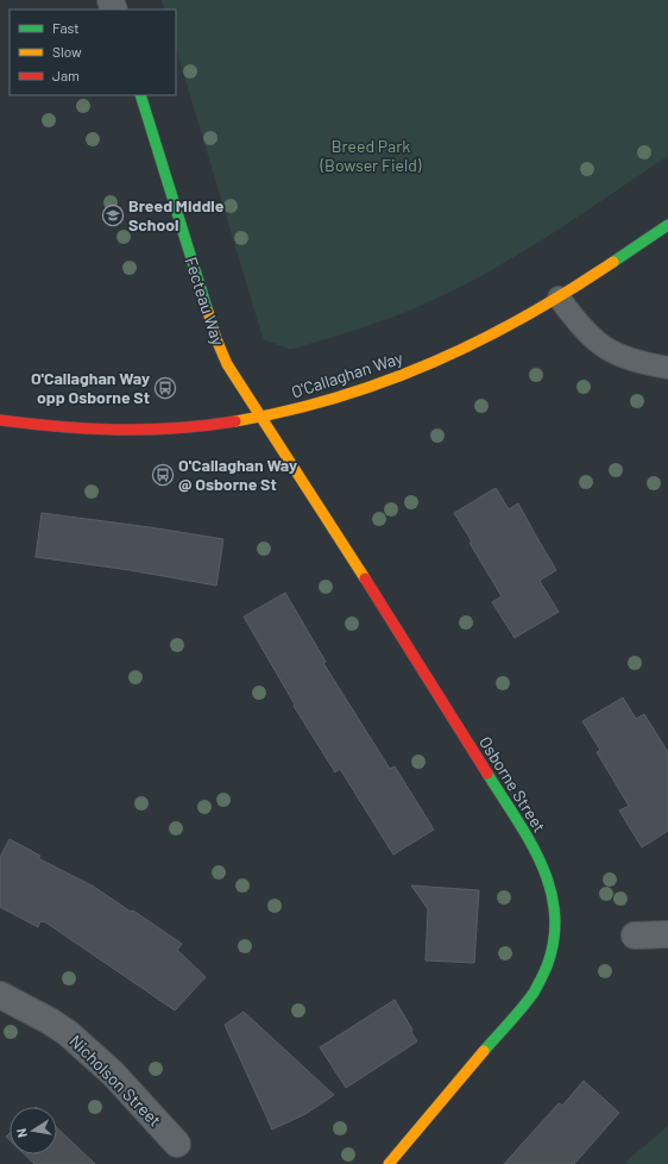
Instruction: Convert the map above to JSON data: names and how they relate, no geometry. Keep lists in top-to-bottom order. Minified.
{"streets":{"street":["Fecteau Way","O'Callaghan Way","Osborne Street","Nicholson Street"]},"crossings":[["Fecteau Way","O'Callaghan Way"],["Fecteau Way","Osborne Street"],["O'Callaghan Way","Osborne Street"]],"parks":["Breed Park (Bowser Field)"],"places":{"school or university":["Breed Middle School"],"bus stop":["O'Callaghan Way opp Osborne St","O'Callaghan Way @ Osborne St"]},"legend":["Fast","Slow","Jam"],"north":"left"}
